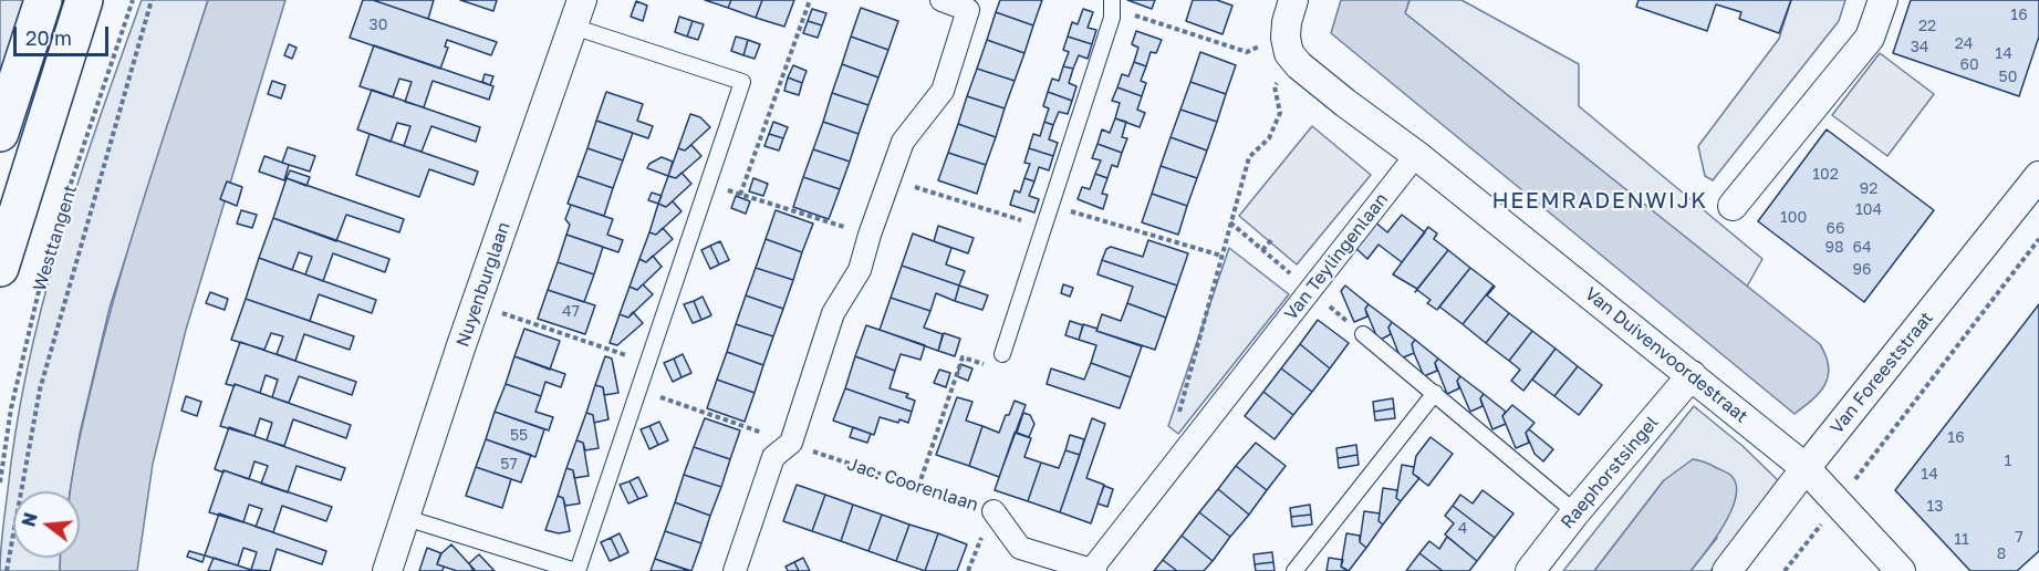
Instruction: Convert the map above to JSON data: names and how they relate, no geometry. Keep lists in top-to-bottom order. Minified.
{"streets":{"street":["Van Teylingenlaan","Nuyenburglaan","Van Duivenvoordestraat","Van Foreeststraat","Raephorstsingel","Jac. Coorenlaan"],"path":["Westtangent"]},"crossings":[["Van Teylingenlaan","Van Duivenvoordestraat"],["Van Teylingenlaan","Jac. Coorenlaan"],["Van Duivenvoordestraat","Van Foreeststraat"],["Van Duivenvoordestraat","Raephorstsingel"]],"districts":["HEEMRADENWIJK"],"house_numbers":["16","30","22","24","34","14","60","50","102","92","104","100","66","98","64","96","47","55","16","1","57","14","13","4","7","11","8"],"scale_bar":"20 m","north":"left"}
